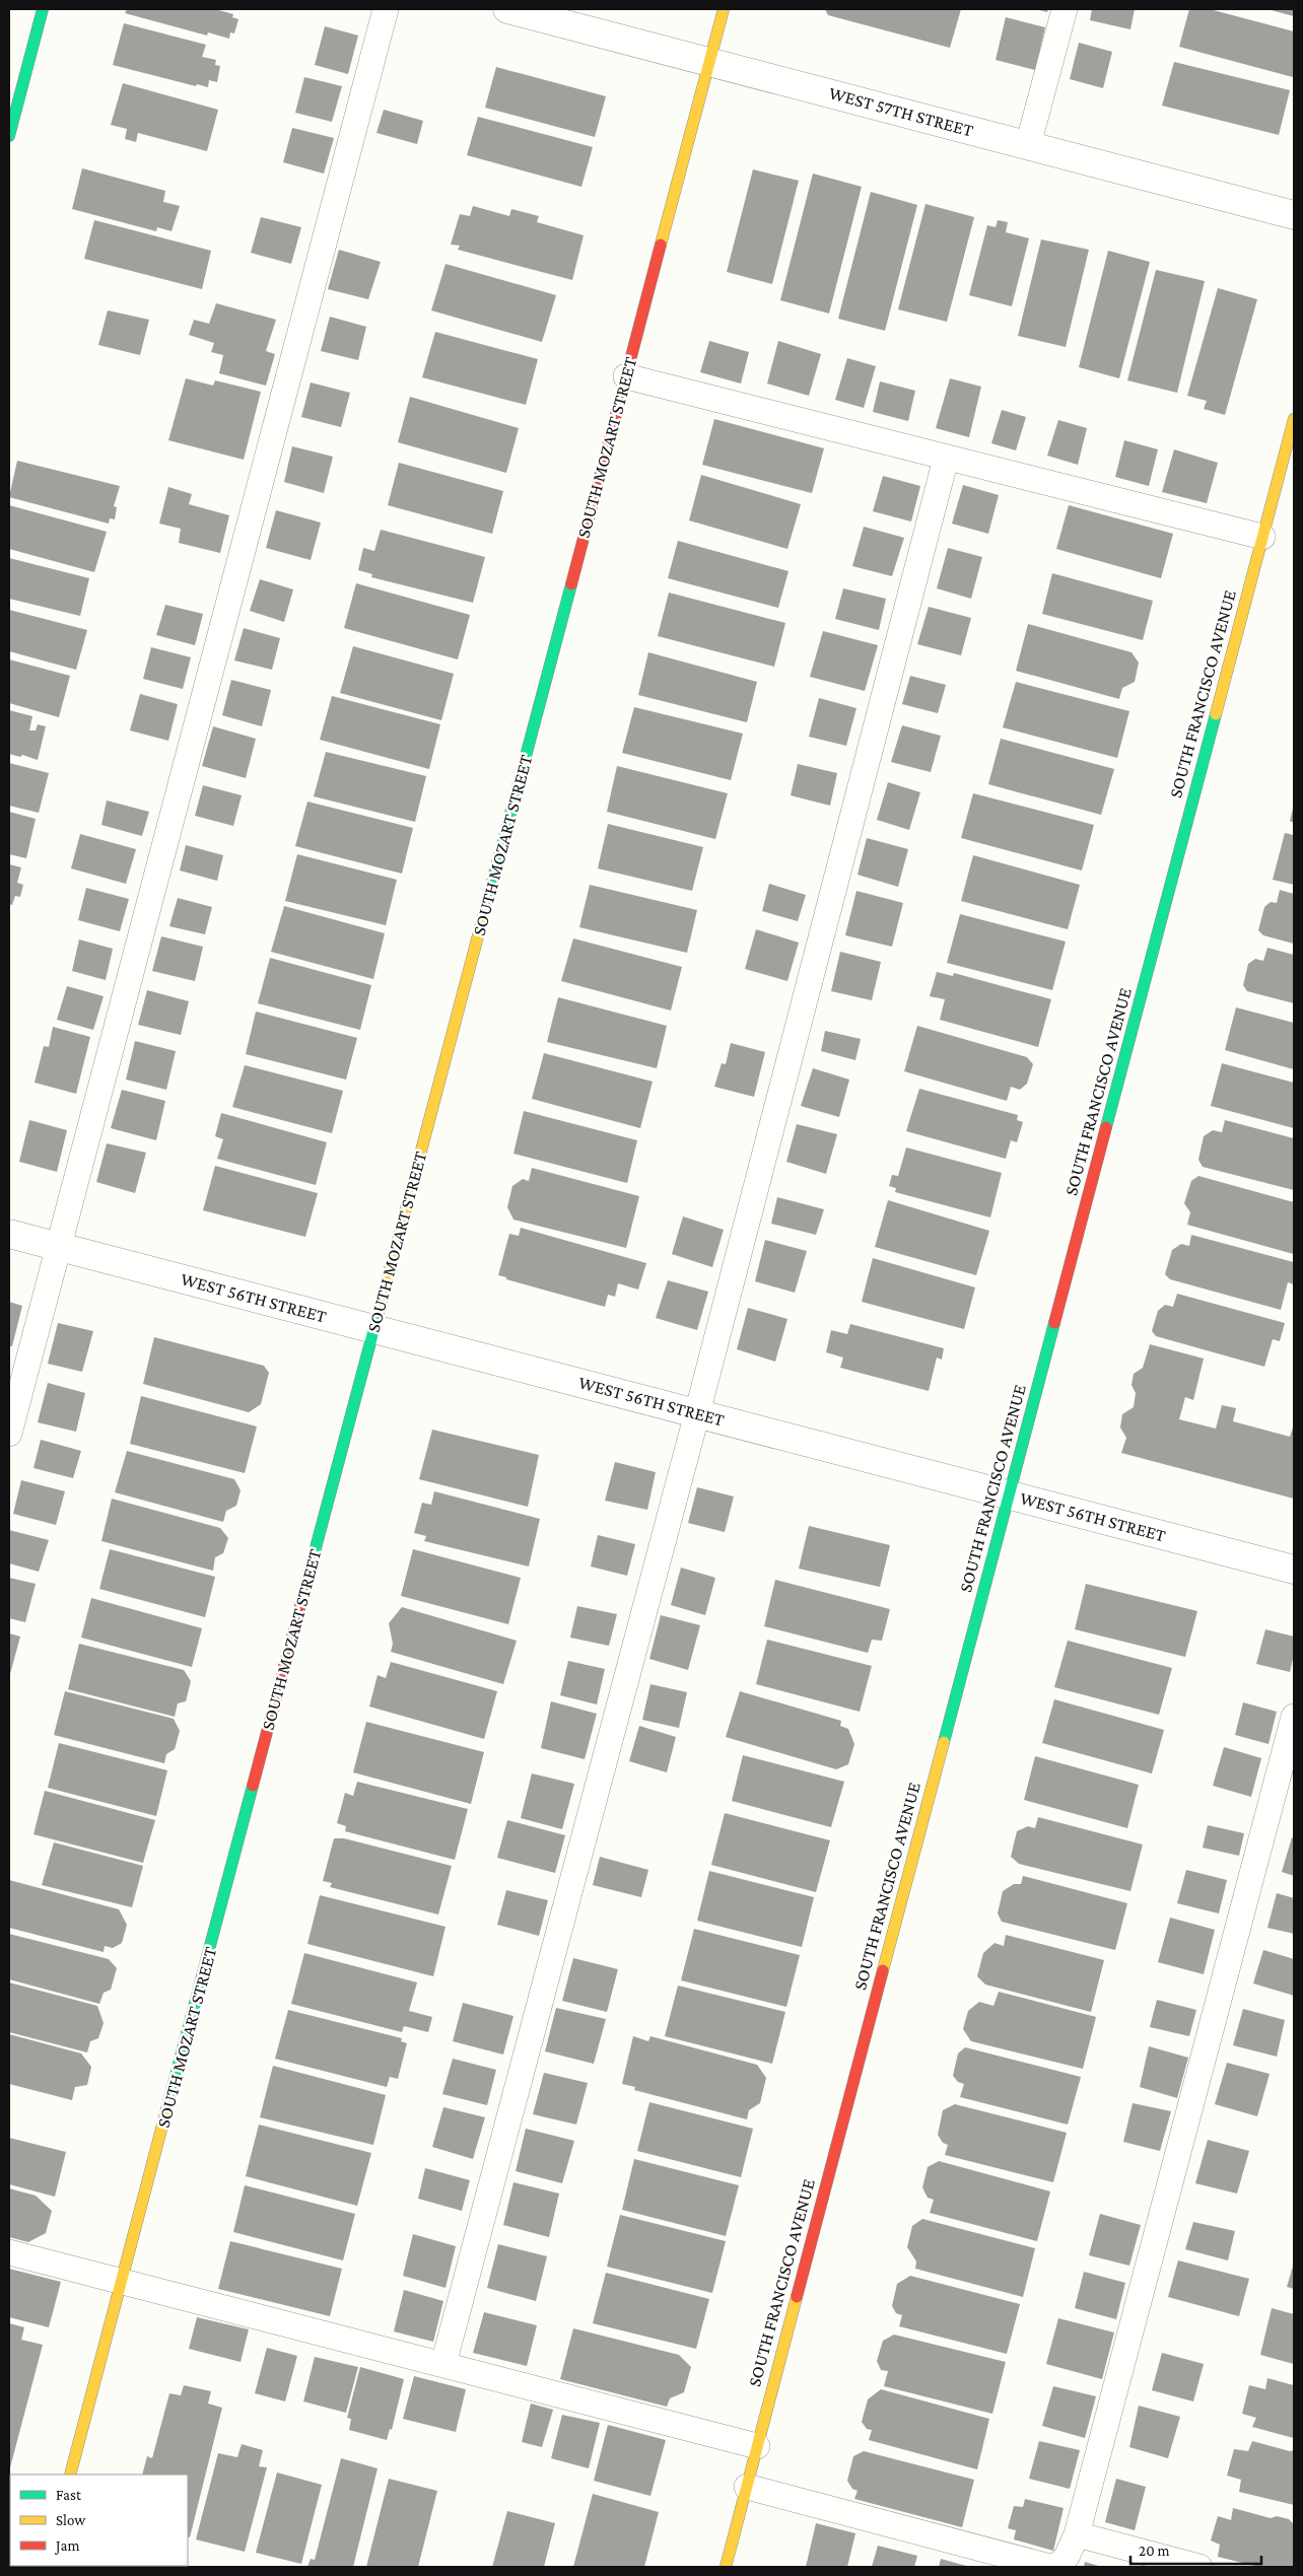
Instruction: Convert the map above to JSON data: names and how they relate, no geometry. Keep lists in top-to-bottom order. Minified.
{"streets":{"street":["WEST 57TH STREET","SOUTH MOZART STREET","SOUTH FRANCISCO AVENUE","WEST 56TH STREET"]},"crossings":[["WEST 57TH STREET","SOUTH MOZART STREET"],["SOUTH MOZART STREET","WEST 56TH STREET"],["SOUTH FRANCISCO AVENUE","WEST 56TH STREET"]],"legend":["Fast","Slow","Jam"],"scale_bar":"20 m"}
